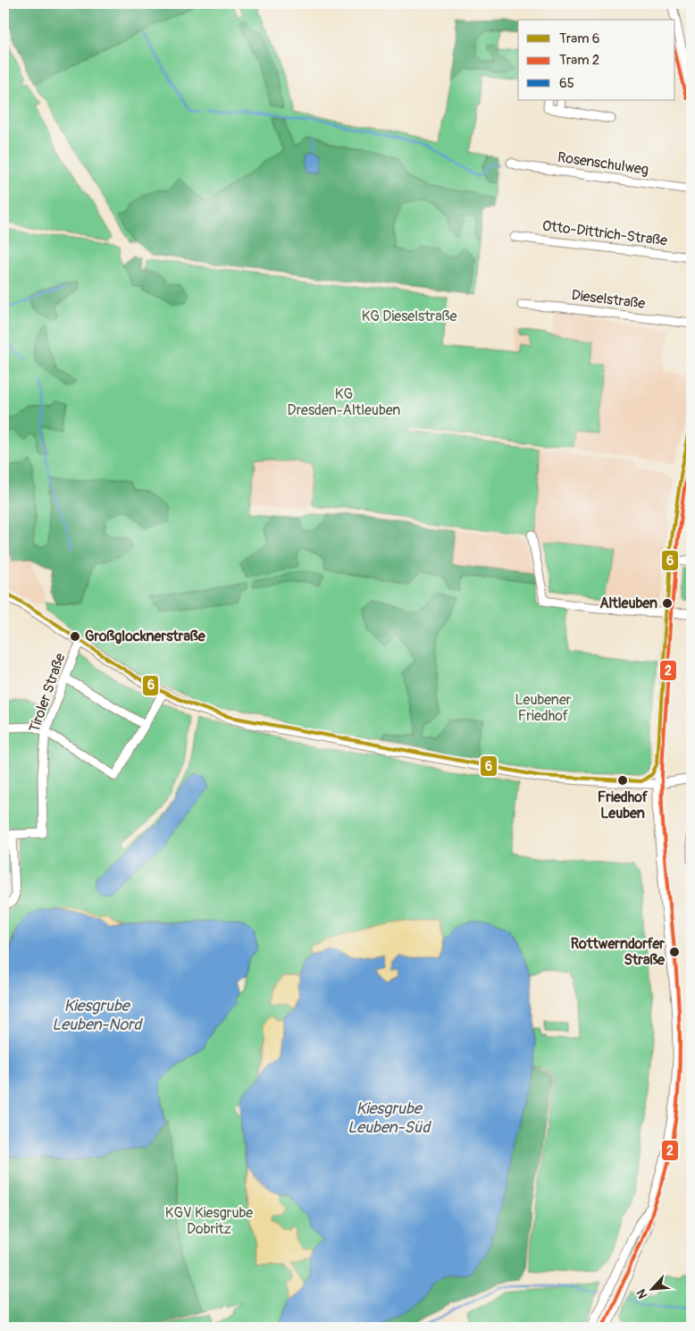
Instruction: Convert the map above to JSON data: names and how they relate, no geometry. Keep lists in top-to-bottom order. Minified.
{"streets":{"street":["Rosenschulweg","Otto-Dittrich-Straße","Dieselstraße","Tiroler Straße"]},"water":["Kiesgrube Leuben-Nord","Kiesgrube Leuben-Süd"],"parks":["KG Dieselstraße","KG Dresden-Altleuben","Leubener Friedhof","KGV Kiesgrube Dobritz"],"places":["Altleuben","Großglocknerstraße","Friedhof Leuben","Rottwerndorfer Straße"],"lines":["tram line 2","tram line 6","transit line 65"],"legend":["Tram 6","Tram 2","65"],"north":"bottom left"}
